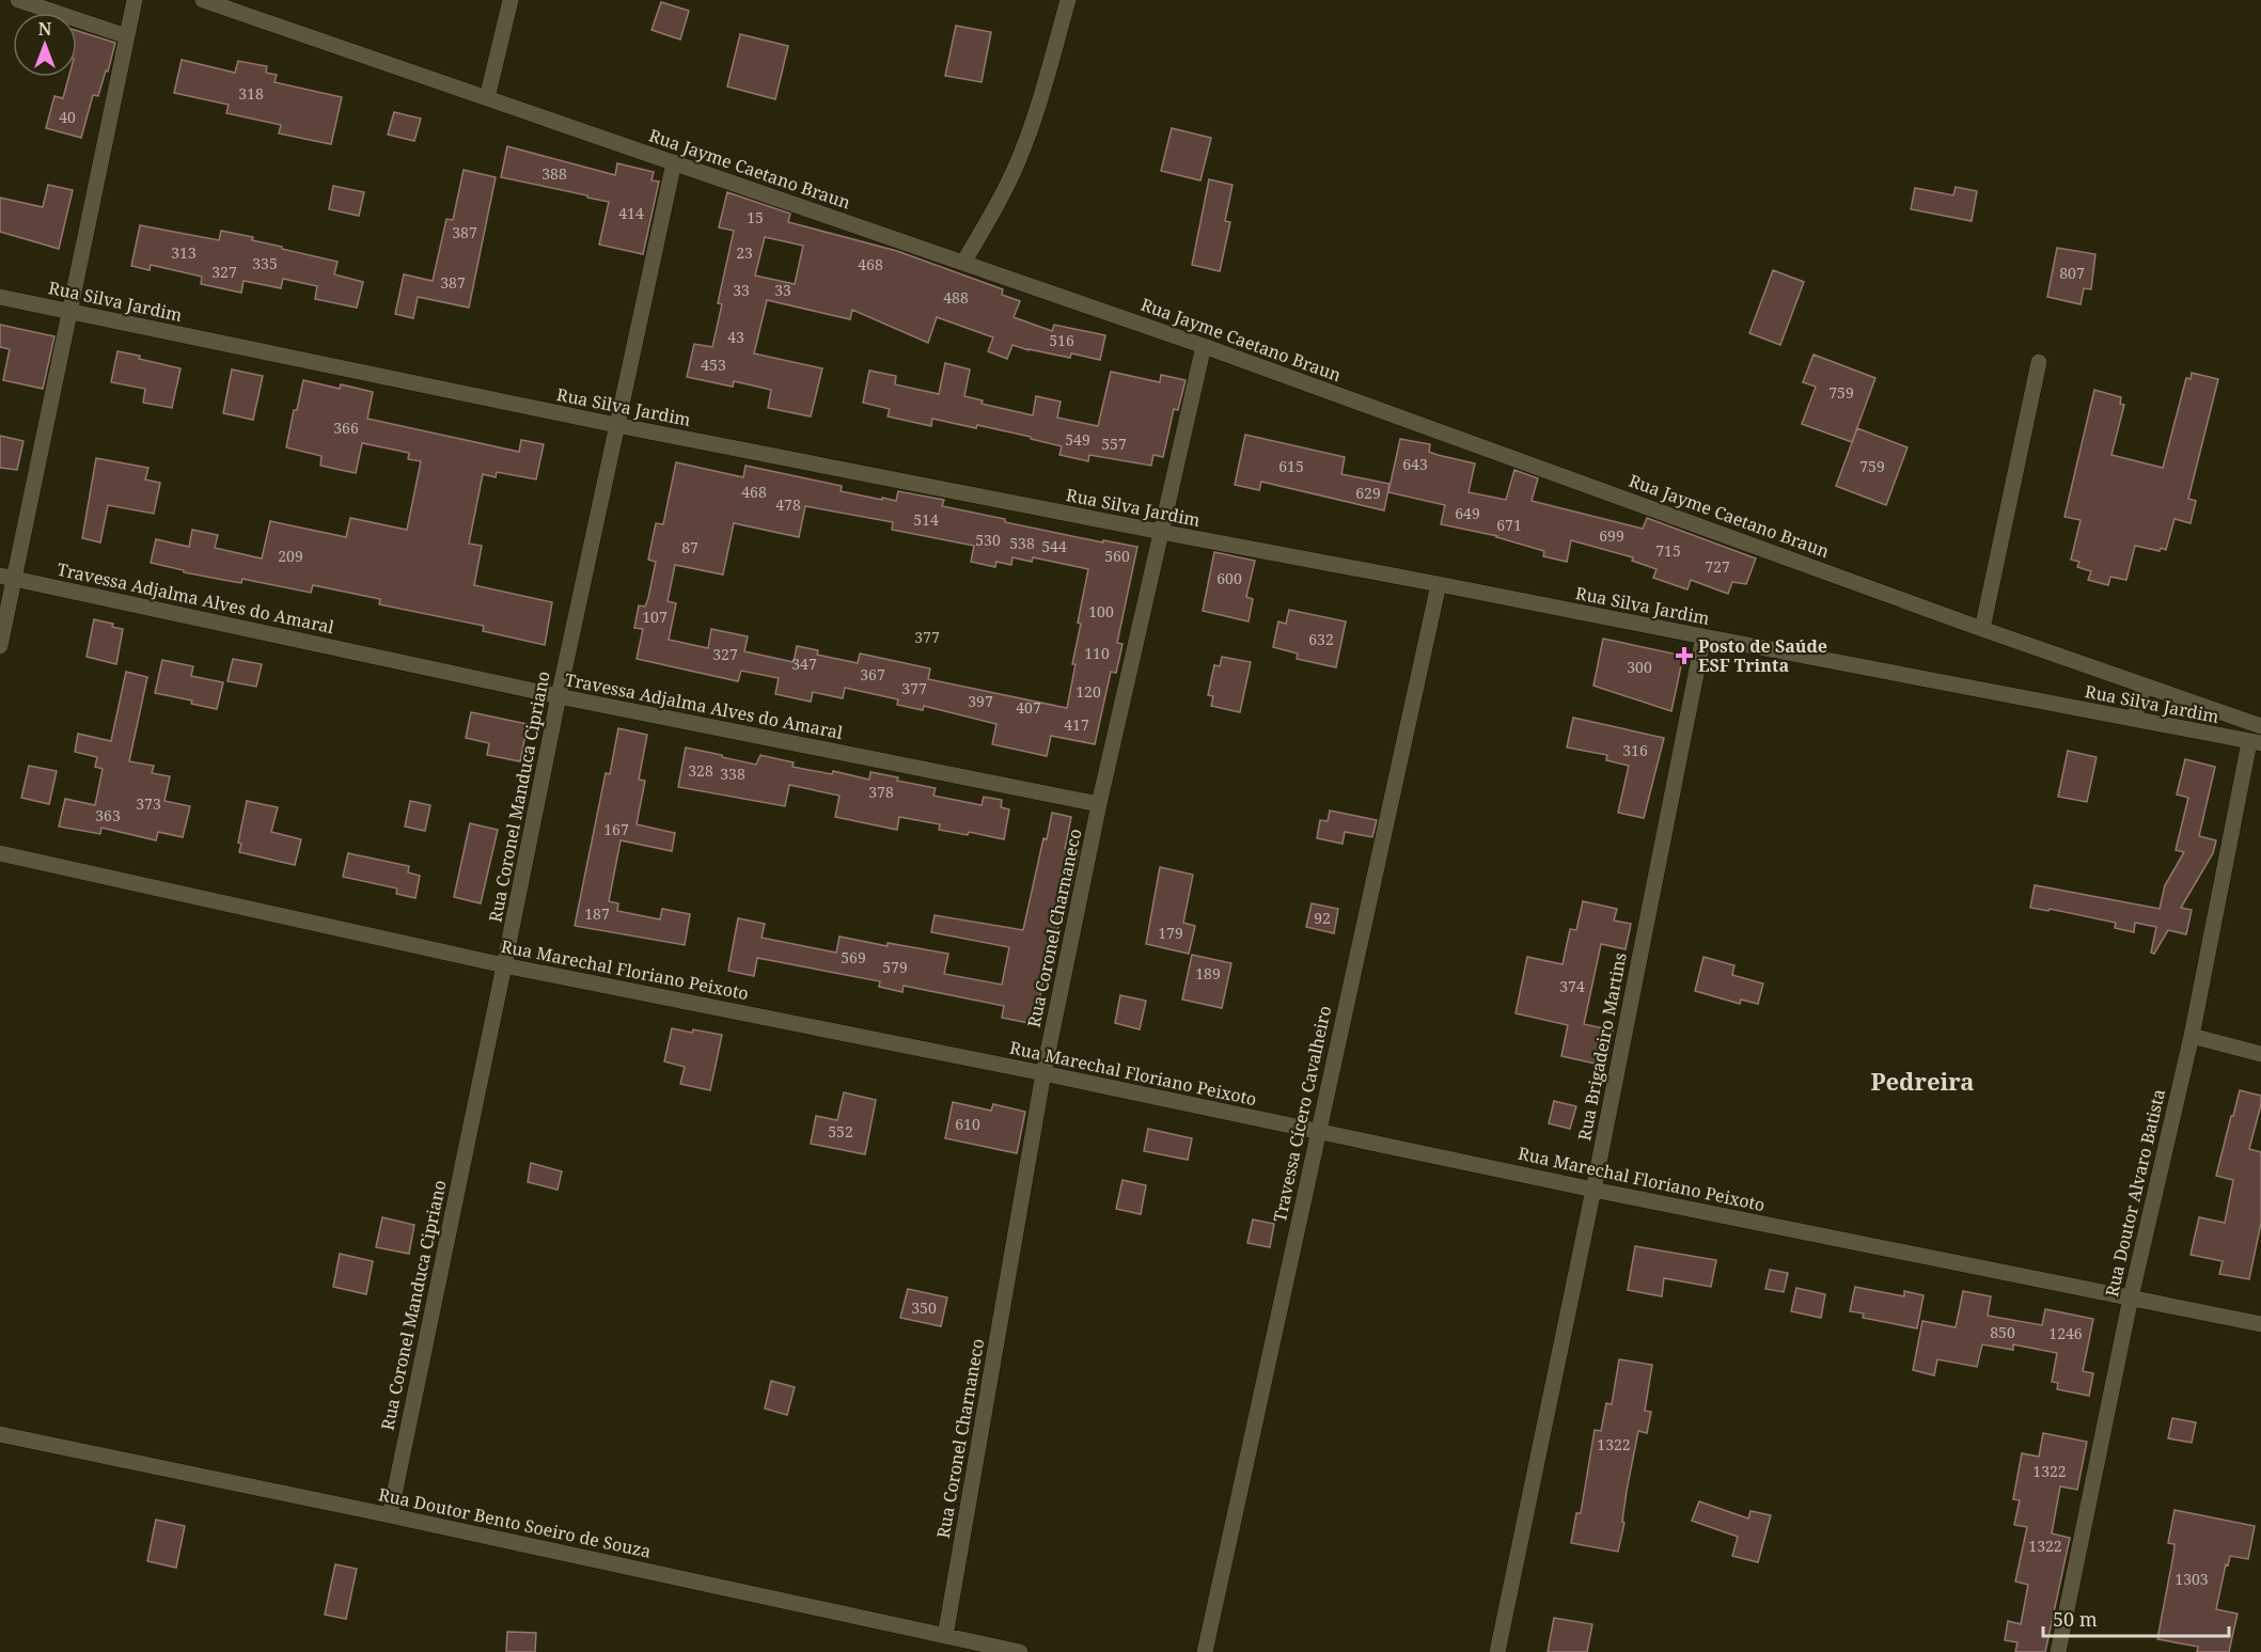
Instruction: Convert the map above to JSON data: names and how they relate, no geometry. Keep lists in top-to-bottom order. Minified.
{"streets":{"street":["Rua Jayme Caetano Braun","Rua Silva Jardim","Travessa Adjalma Alves do Amaral","Rua Coronel Manduca Cipriano","Rua Coronel Charnaneco","Rua Marechal Floriano Peixoto","Rua Brigadeiro Martins","Travessa Cícero Cavalheiro","Rua Doutor Alvaro Batista","Rua Doutor Bento Soeiro de Souza"]},"crossings":[["Rua Jayme Caetano Braun","Rua Coronel Manduca Cipriano"],["Rua Jayme Caetano Braun","Rua Coronel Charnaneco"],["Rua Silva Jardim","Rua Coronel Manduca Cipriano"],["Rua Silva Jardim","Rua Coronel Charnaneco"],["Rua Silva Jardim","Rua Brigadeiro Martins"],["Rua Silva Jardim","Travessa Cícero Cavalheiro"],["Rua Silva Jardim","Rua Doutor Alvaro Batista"],["Travessa Adjalma Alves do Amaral","Rua Coronel Manduca Cipriano"],["Travessa Adjalma Alves do Amaral","Rua Coronel Charnaneco"],["Rua Coronel Manduca Cipriano","Rua Marechal Floriano Peixoto"],["Rua Coronel Manduca Cipriano","Rua Doutor Bento Soeiro de Souza"],["Rua Coronel Charnaneco","Rua Marechal Floriano Peixoto"],["Rua Coronel Charnaneco","Rua Doutor Bento Soeiro de Souza"],["Rua Marechal Floriano Peixoto","Rua Brigadeiro Martins"],["Rua Marechal Floriano Peixoto","Travessa Cícero Cavalheiro"],["Rua Marechal Floriano Peixoto","Rua Doutor Alvaro Batista"]],"districts":["Pedreira"],"places":{"health":["Posto de Saúde ESF Trinta"]},"house_numbers":["318","40","388","414","15","387","313","23","335","468","327","807","387","33","33","488","43","516","453","759","366","549","557","643","615","759","468","629","478","649","514","671","699","530","538","544","87","715","209","560","727","600","100","107","377","632","110","327","347","300","367","377","120","397","407","417","316","328","338","378","373","363","167","187","92","179","569","579","189","374","610","552","350","850","1246","1322","1322","1322","1303"],"scale_bar":"50 m","north":"top"}
